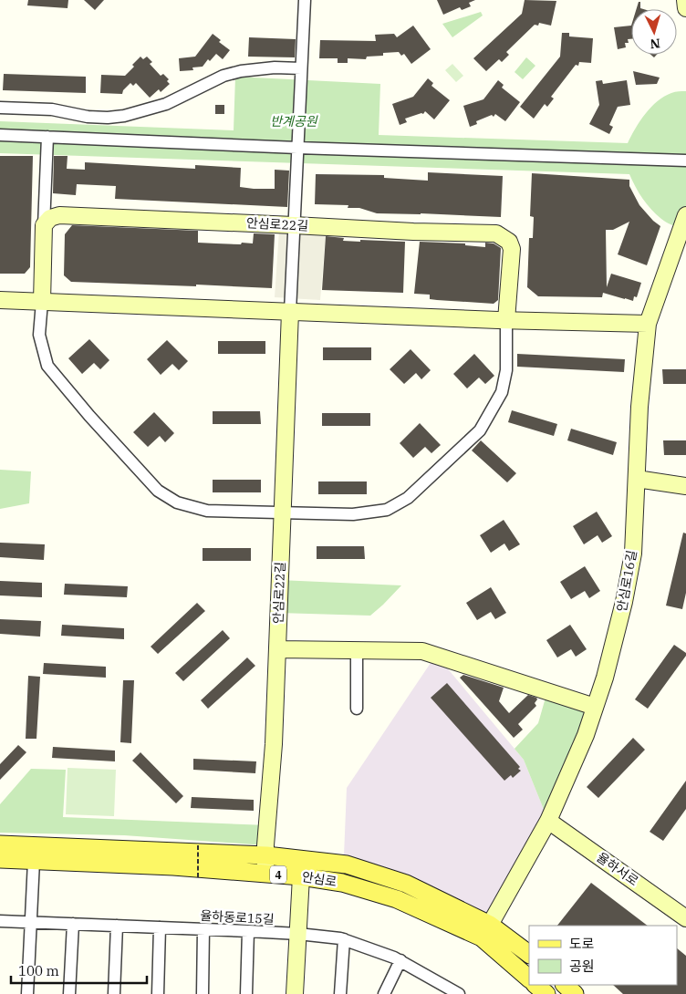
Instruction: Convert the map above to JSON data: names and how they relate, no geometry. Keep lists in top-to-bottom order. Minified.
{"streets":{"main road":["4","안심로"],"street":["안심로22길","안심로16길","율하서로","율하동로15길"]},"crossings":[["안심로22길","안심로"],["안심로16길","율하서로"],["안심로16길","안심로"]],"parks":["반계공원"],"legend":["도로","공원"],"scale_bar":"100 m","north":"bottom"}
